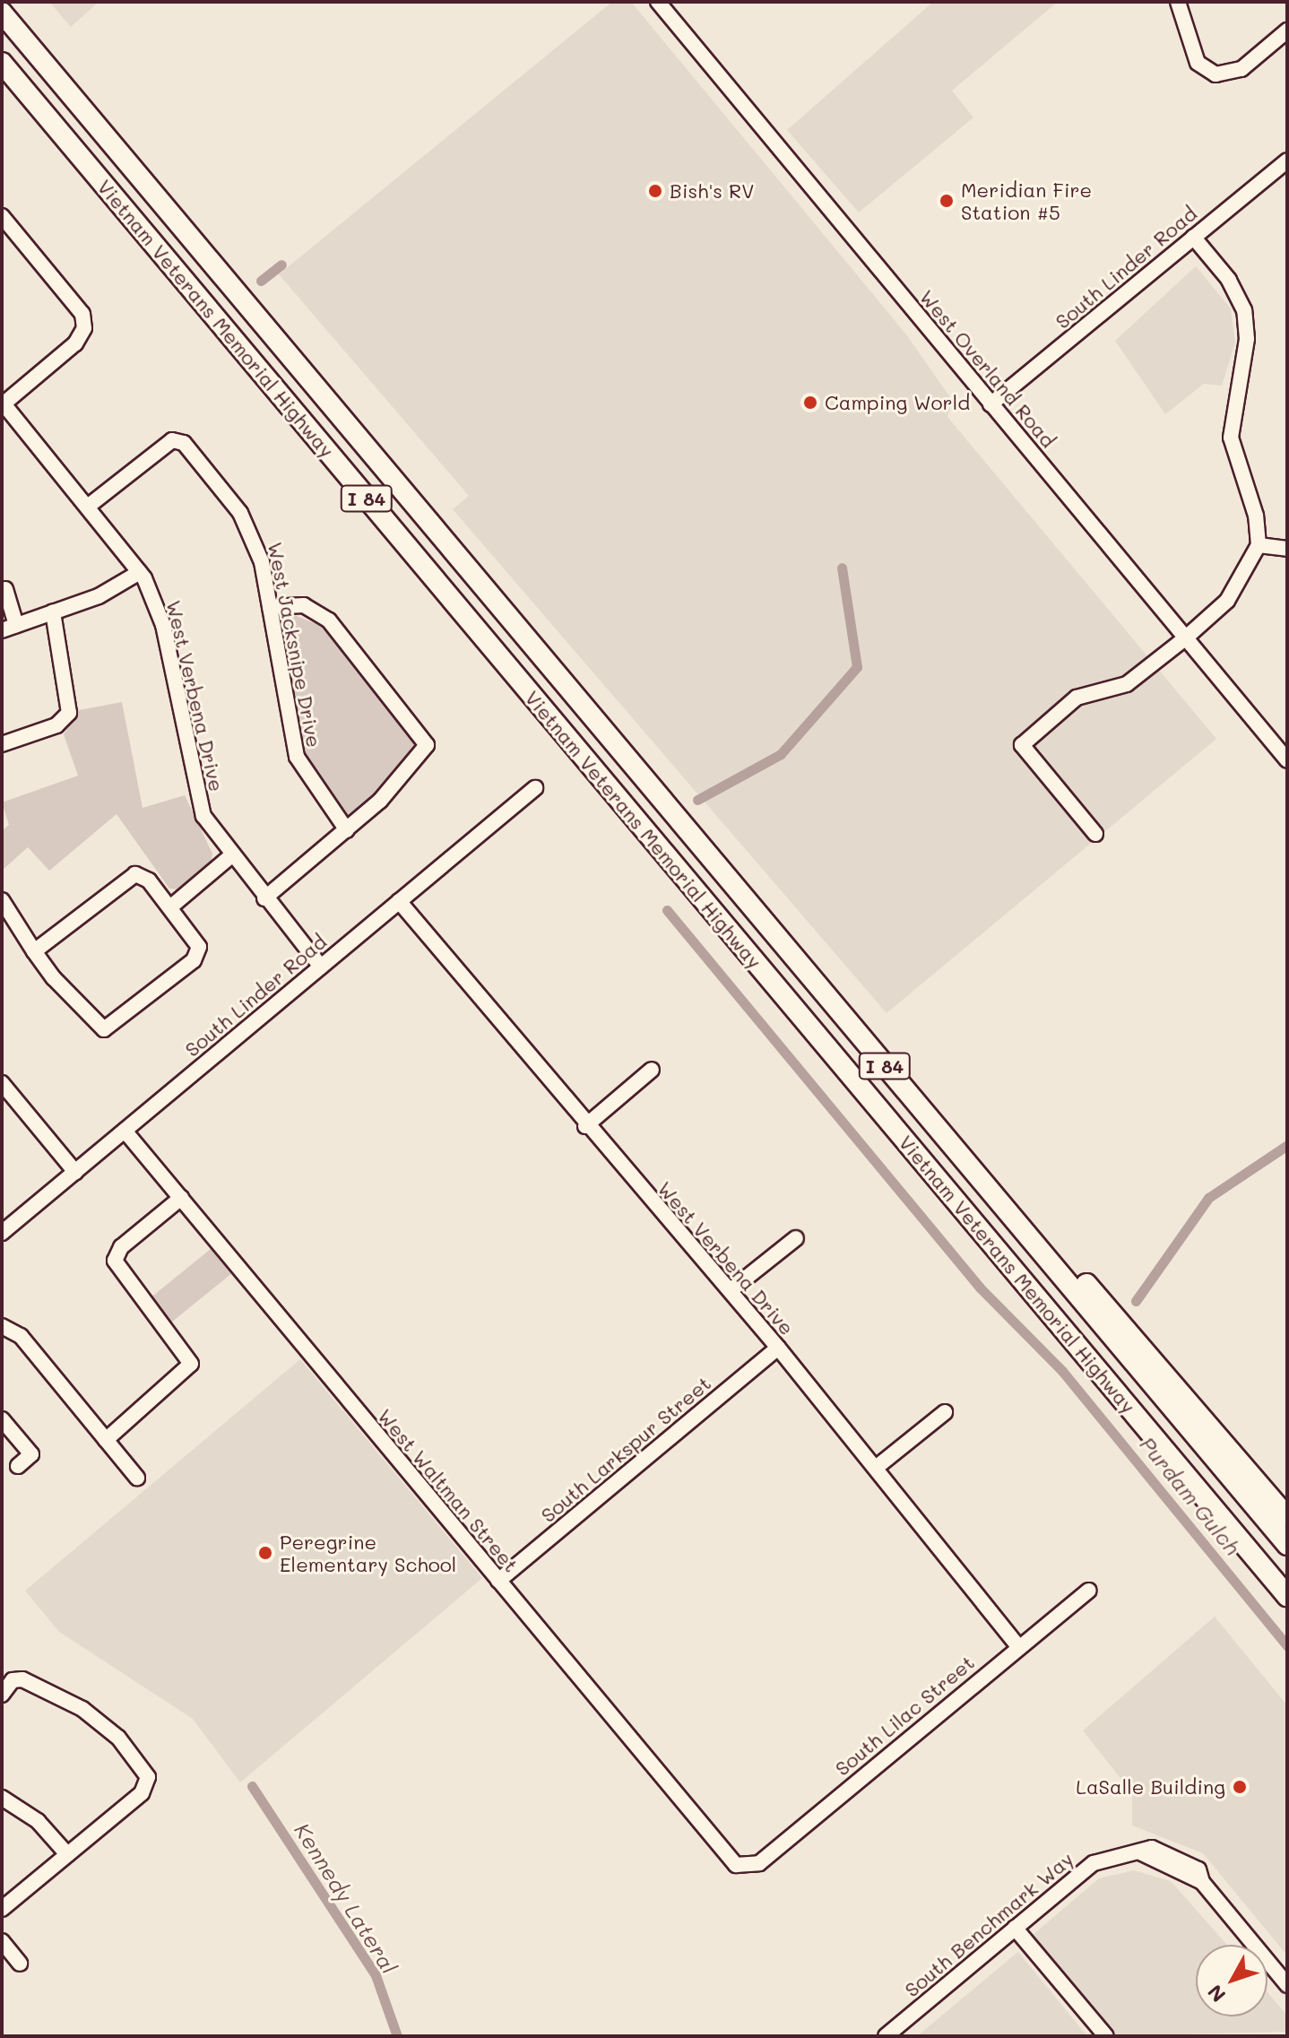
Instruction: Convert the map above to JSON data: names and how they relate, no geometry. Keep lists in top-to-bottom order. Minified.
{"streets":{"highway":["Vietnam Veterans Memorial Highway","I 84"],"street":["South Linder Road","West Overland Road","West Jacksnipe Drive","West Verbena Drive","South Larkspur Street","West Waltman Street","South Lilac Street","South Benchmark Way"]},"crossings":[["South Linder Road","West Overland Road"],["South Linder Road","West Verbena Drive"],["South Linder Road","West Waltman Street"],["West Jacksnipe Drive","West Verbena Drive"],["West Verbena Drive","South Larkspur Street"],["West Verbena Drive","South Lilac Street"],["South Larkspur Street","West Waltman Street"],["West Waltman Street","South Lilac Street"]],"water":["Purdam Gulch","Kennedy Lateral"],"places":["Bish's RV","Meridian Fire Station #5","Camping World","Peregrine Elementary School","LaSalle Building"],"north":"bottom left"}
